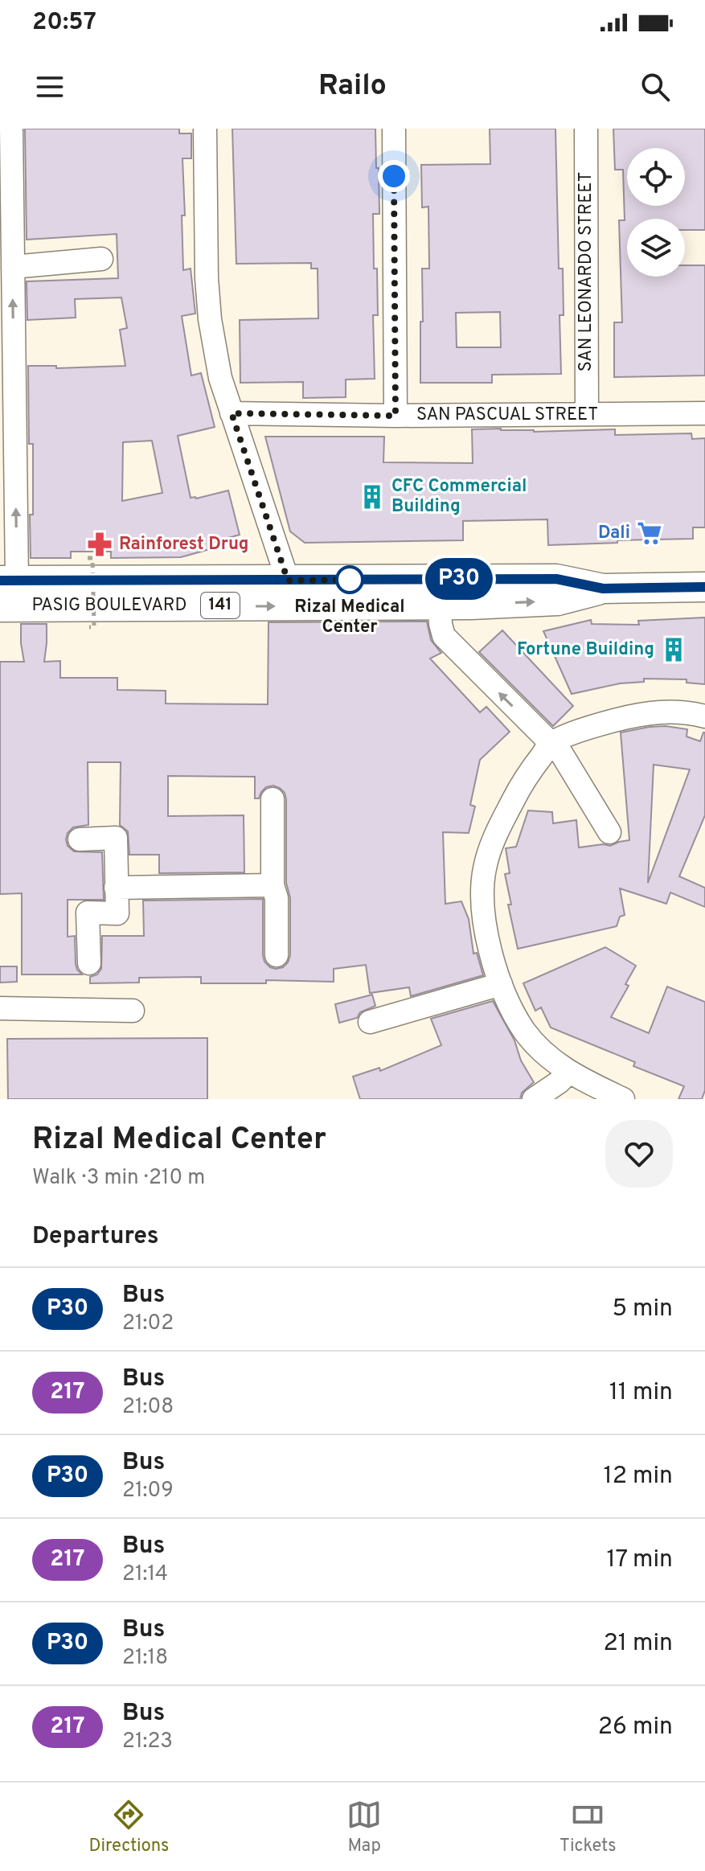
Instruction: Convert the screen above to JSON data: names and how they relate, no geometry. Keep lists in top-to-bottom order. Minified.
{"streets":{"main road":["PASIG BOULEVARD","141"],"street":["SAN LEONARDO STREET","SAN PASCUAL STREET"]},"crossings":[["SAN LEONARDO STREET","SAN PASCUAL STREET"]],"places":{"building":["CFC Commercial Building","Fortune Building"],"supermarket":["Dali"],"pharmacy":["Rainforest Drug"],"other":["Rizal Medical Center"]},"lines":["bus line P30"],"page":{"status":"20:57","header":"Railo","on_map":"P30","heading":[["Rizal Medical Center","Walk · 3 min · 210 m"],"Departures"],"list":[{"mark":"P30","name":"Bus","note":"21:02","value":"5 min"},{"mark":"217","name":"Bus","note":"21:08","value":"11 min"},{"mark":"P30","name":"Bus","note":"21:09","value":"12 min"},{"mark":"217","name":"Bus","note":"21:14","value":"17 min"},{"mark":"P30","name":"Bus","note":"21:18","value":"21 min"},{"mark":"217","name":"Bus","note":"21:23","value":"26 min"}],"tabs":["Directions","Map","Tickets"]}}
